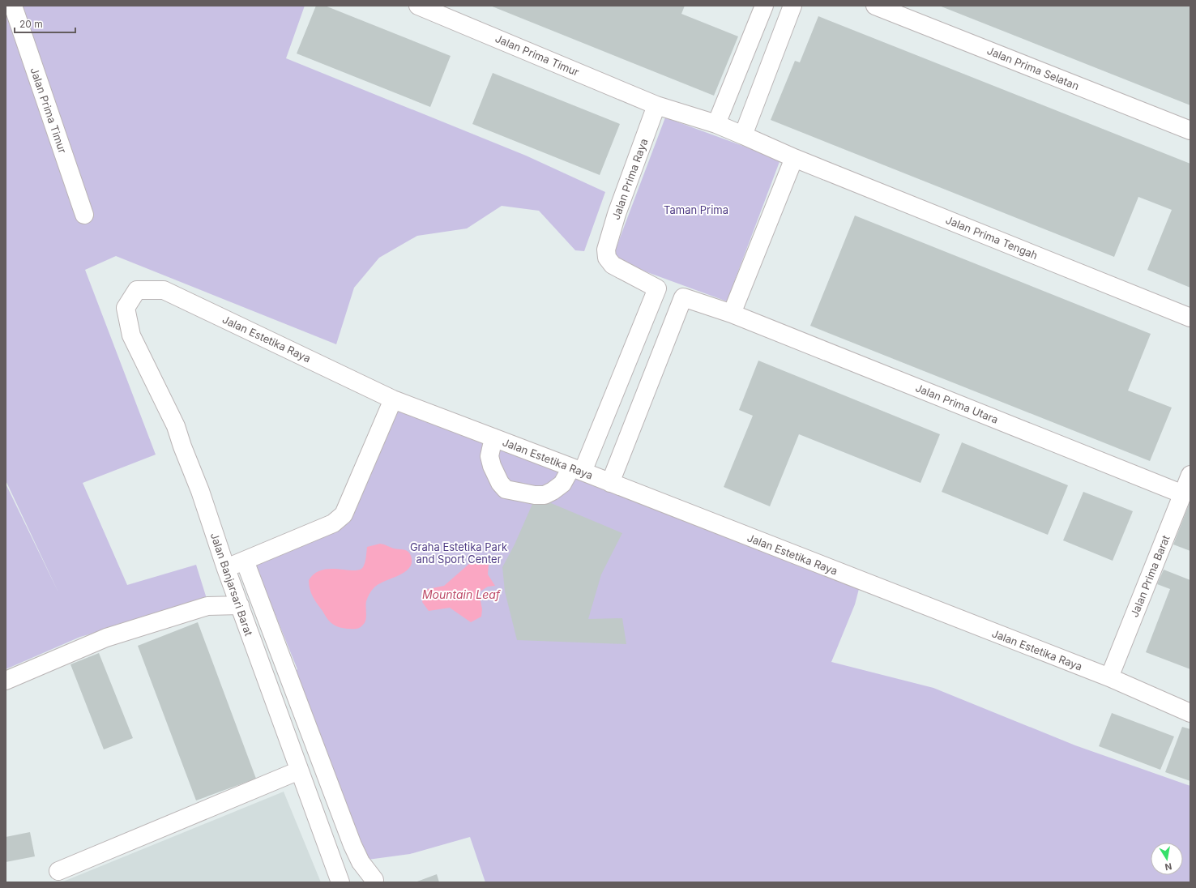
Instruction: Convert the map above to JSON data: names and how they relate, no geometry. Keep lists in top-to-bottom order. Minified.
{"streets":{"street":["Jalan Prima Timur","Jalan Prima Selatan","Jalan Prima Raya","Jalan Prima Tengah","Jalan Estetika Raya","Jalan Prima Utara","Jalan Prima Barat","Jalan Banjarsari Barat"]},"crossings":[["Jalan Prima Timur","Jalan Prima Raya"],["Jalan Prima Raya","Jalan Prima Utara"],["Jalan Estetika Raya","Jalan Prima Barat"],["Jalan Estetika Raya","Jalan Banjarsari Barat"],["Jalan Prima Utara","Jalan Prima Barat"]],"water":["Mountain Leaf"],"parks":["Taman Prima","Graha Estetika Park and Sport Center"],"scale_bar":"20 m","north":"bottom"}
